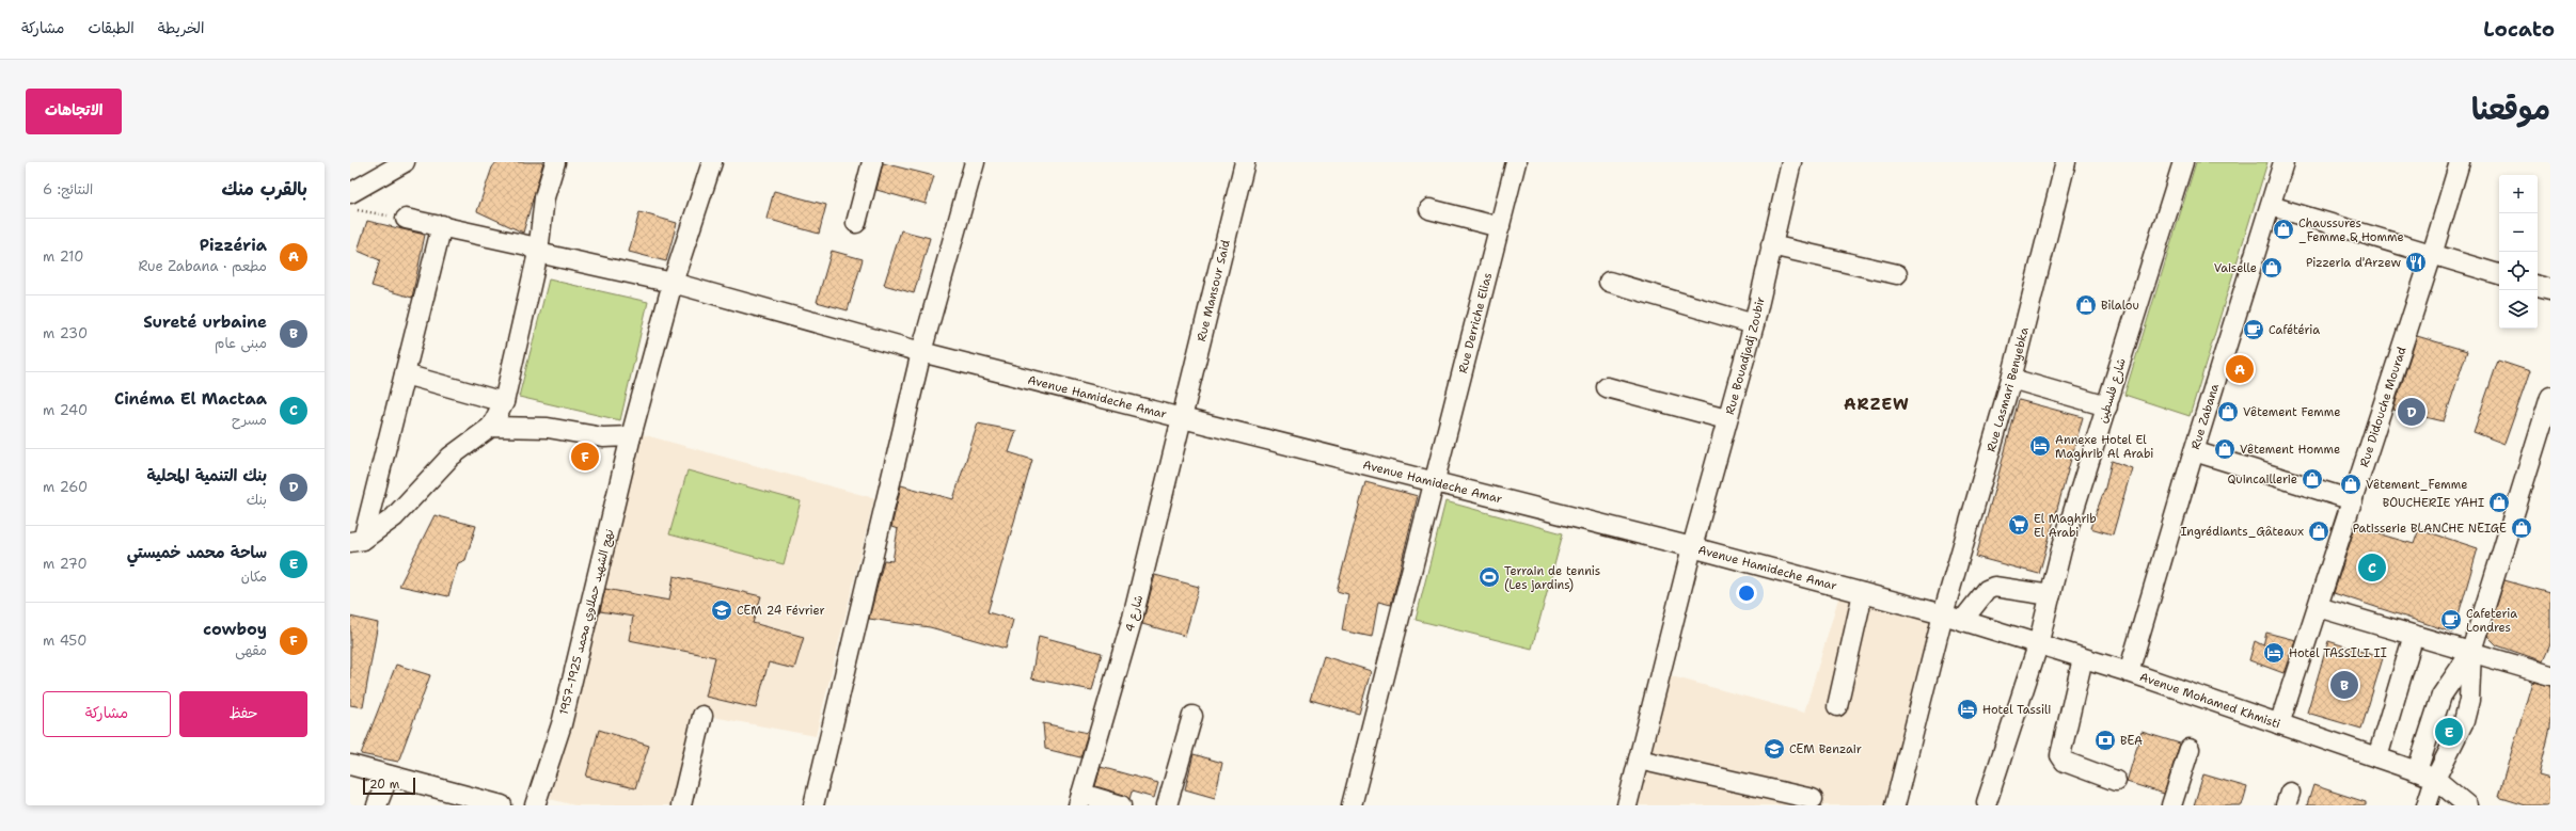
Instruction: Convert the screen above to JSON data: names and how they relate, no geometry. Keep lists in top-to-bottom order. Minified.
{"streets":{"street":["Rue Mansour Said","Rue Derriche Elias","Rue Bouadjadj Zoubir","Rue Lasmari Benyebka","شارع فلسطين","Avenue Hamideche Amar","Rue Didouche Mourad","Rue Zabana","شارع 4","نهج الشهيد حملاوي محمد 1925-1957","Avenue Mohamed Khmisti"]},"crossings":[["Rue Mansour Said","Avenue Hamideche Amar"],["Rue Mansour Said","شارع 4"],["Rue Derriche Elias","Avenue Hamideche Amar"],["Rue Bouadjadj Zoubir","Avenue Hamideche Amar"],["Rue Lasmari Benyebka","Avenue Hamideche Amar"],["Rue Lasmari Benyebka","Avenue Mohamed Khmisti"],["شارع فلسطين","Avenue Mohamed Khmisti"],["Avenue Hamideche Amar","شارع 4"],["Avenue Hamideche Amar","نهج الشهيد حملاوي محمد 1925-1957"],["Avenue Hamideche Amar","Avenue Mohamed Khmisti"],["Rue Didouche Mourad","Avenue Mohamed Khmisti"],["Rue Zabana","Avenue Mohamed Khmisti"]],"districts":["ARZEW"],"places":{"shop":["Chaussures _Femme & Homme","Vaiselle","Bilalou","Vêtement Femme","Vêtement Homme","Quincaillerie","Vêtement_Femme","BOUCHERIE YAHI","Patisserie BLANCHE NEIGE","Ingrédiants_Gâteaux"],"restaurant":["Pizzeria d'Arzew"],"cafe":["Cafétéria","Cafeteria Londres"],"hotel":["Annexe Hotel El Maghrib Al Arabi","Hotel TASSILI II","Hotel Tassili"],"supermarket":["El Maghrib El Arabi"],"sports":["Terrain de tennis (Les jardins)"],"school or university":["CEM 24 Février","CEM Benzair"],"bank":["BEA"]},"scale_bar":"20 m","page":{"header":"Locato","nav":["الخريطة","الطبقات","مشاركة"],"title":"موقعنا","buttons":["الاتجاهات",["حفظ","مشاركة"]],"heading":["بالقرب منك","النتائج: 6"],"map_buttons":["+","−"],"list":[{"mark":"A","name":"Pizzéria","note":"مطعم · Rue Zabana","value":"210 m"},{"mark":"B","name":"Sureté urbaine","note":"مبنى عام","value":"230 m"},{"mark":"C","name":"Cinéma El Mactaa","note":"مسرح","value":"240 m"},{"mark":"D","name":"بنك التنمية المحلية","note":"بنك","value":"260 m"},{"mark":"E","name":"ساحة محمد خميستي","note":"مكان","value":"270 m"},{"mark":"F","name":"cowboy","note":"مقهى","value":"450 m"}],"pins":["A","D","F","C","B","E"],"scale":"20 m"}}
